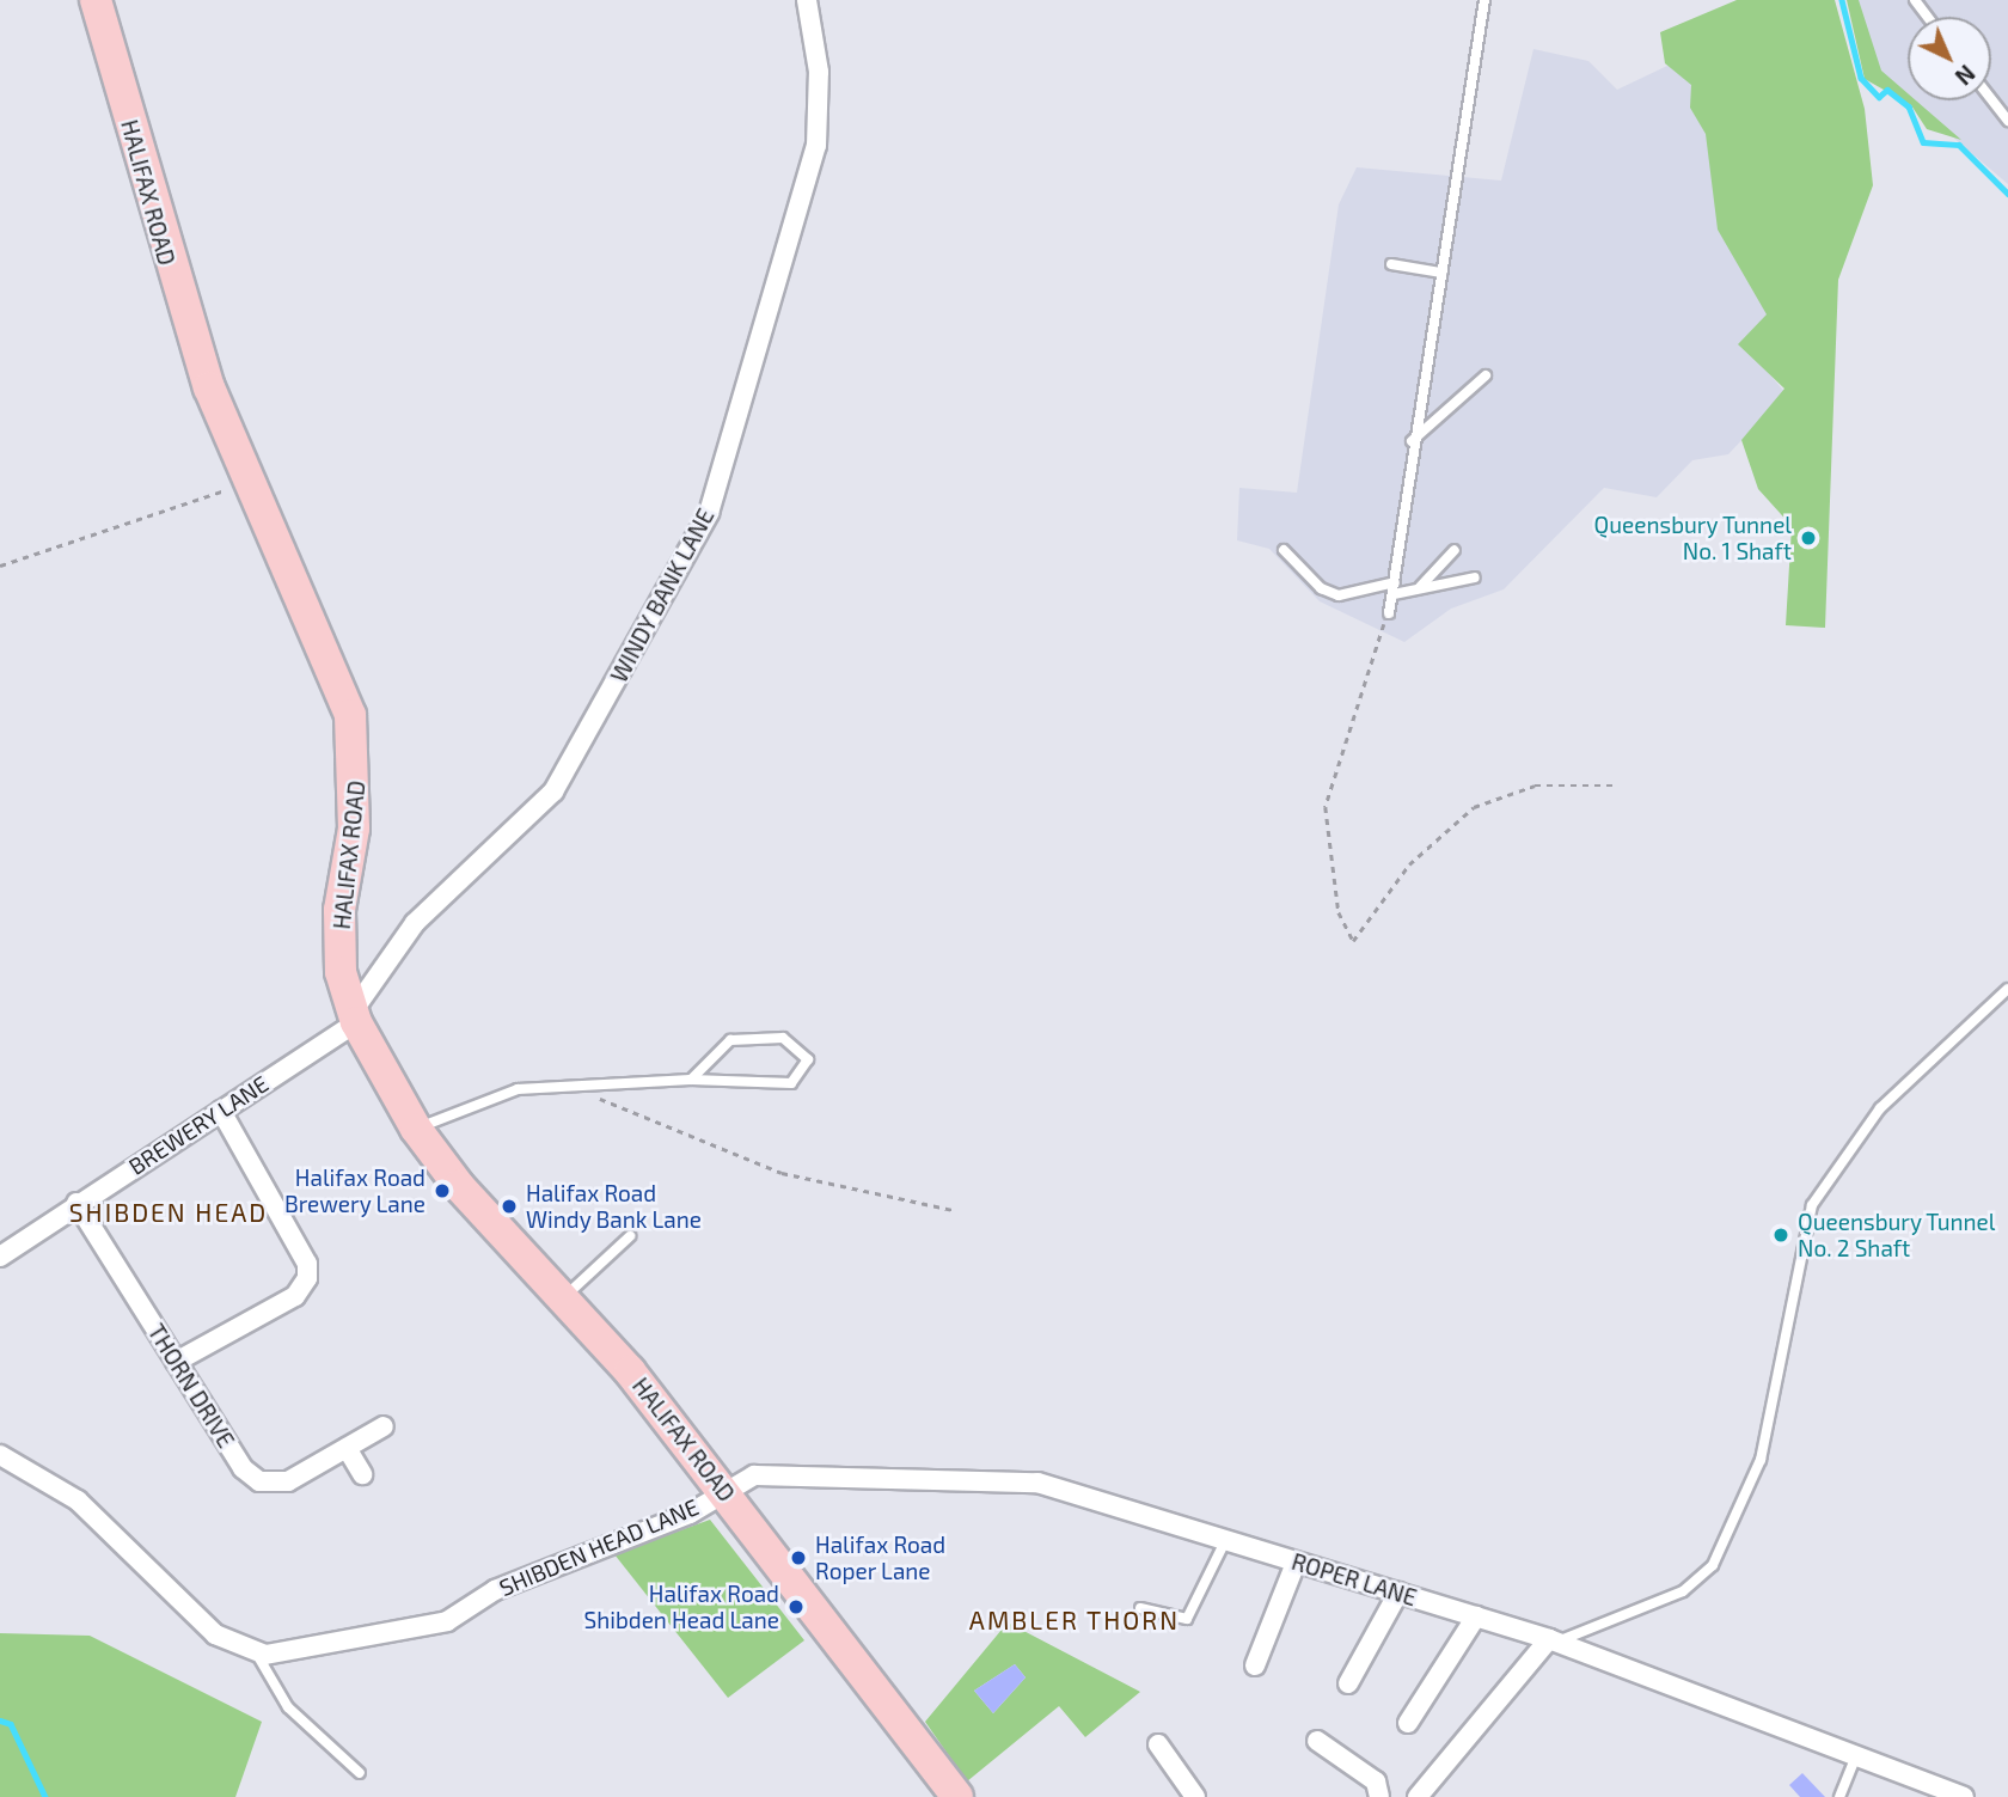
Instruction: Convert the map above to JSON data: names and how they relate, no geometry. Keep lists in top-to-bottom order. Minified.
{"streets":{"main road":["HALIFAX ROAD"],"street":["WINDY BANK LANE","BREWERY LANE","THORN DRIVE","SHIBDEN HEAD LANE","ROPER LANE"]},"crossings":[["HALIFAX ROAD","WINDY BANK LANE"],["HALIFAX ROAD","BREWERY LANE"],["HALIFAX ROAD","SHIBDEN HEAD LANE"],["HALIFAX ROAD","ROPER LANE"],["WINDY BANK LANE","BREWERY LANE"],["BREWERY LANE","THORN DRIVE"],["SHIBDEN HEAD LANE","ROPER LANE"]],"districts":["SHIBDEN HEAD","AMBLER THORN"],"places":["Queensbury Tunnel No. 1 Shaft","Halifax Road Brewery Lane","Halifax Road Windy Bank Lane","Queensbury Tunnel No. 2 Shaft","Halifax Road Roper Lane","Halifax Road Shibden Head Lane"],"north":"bottom right"}
